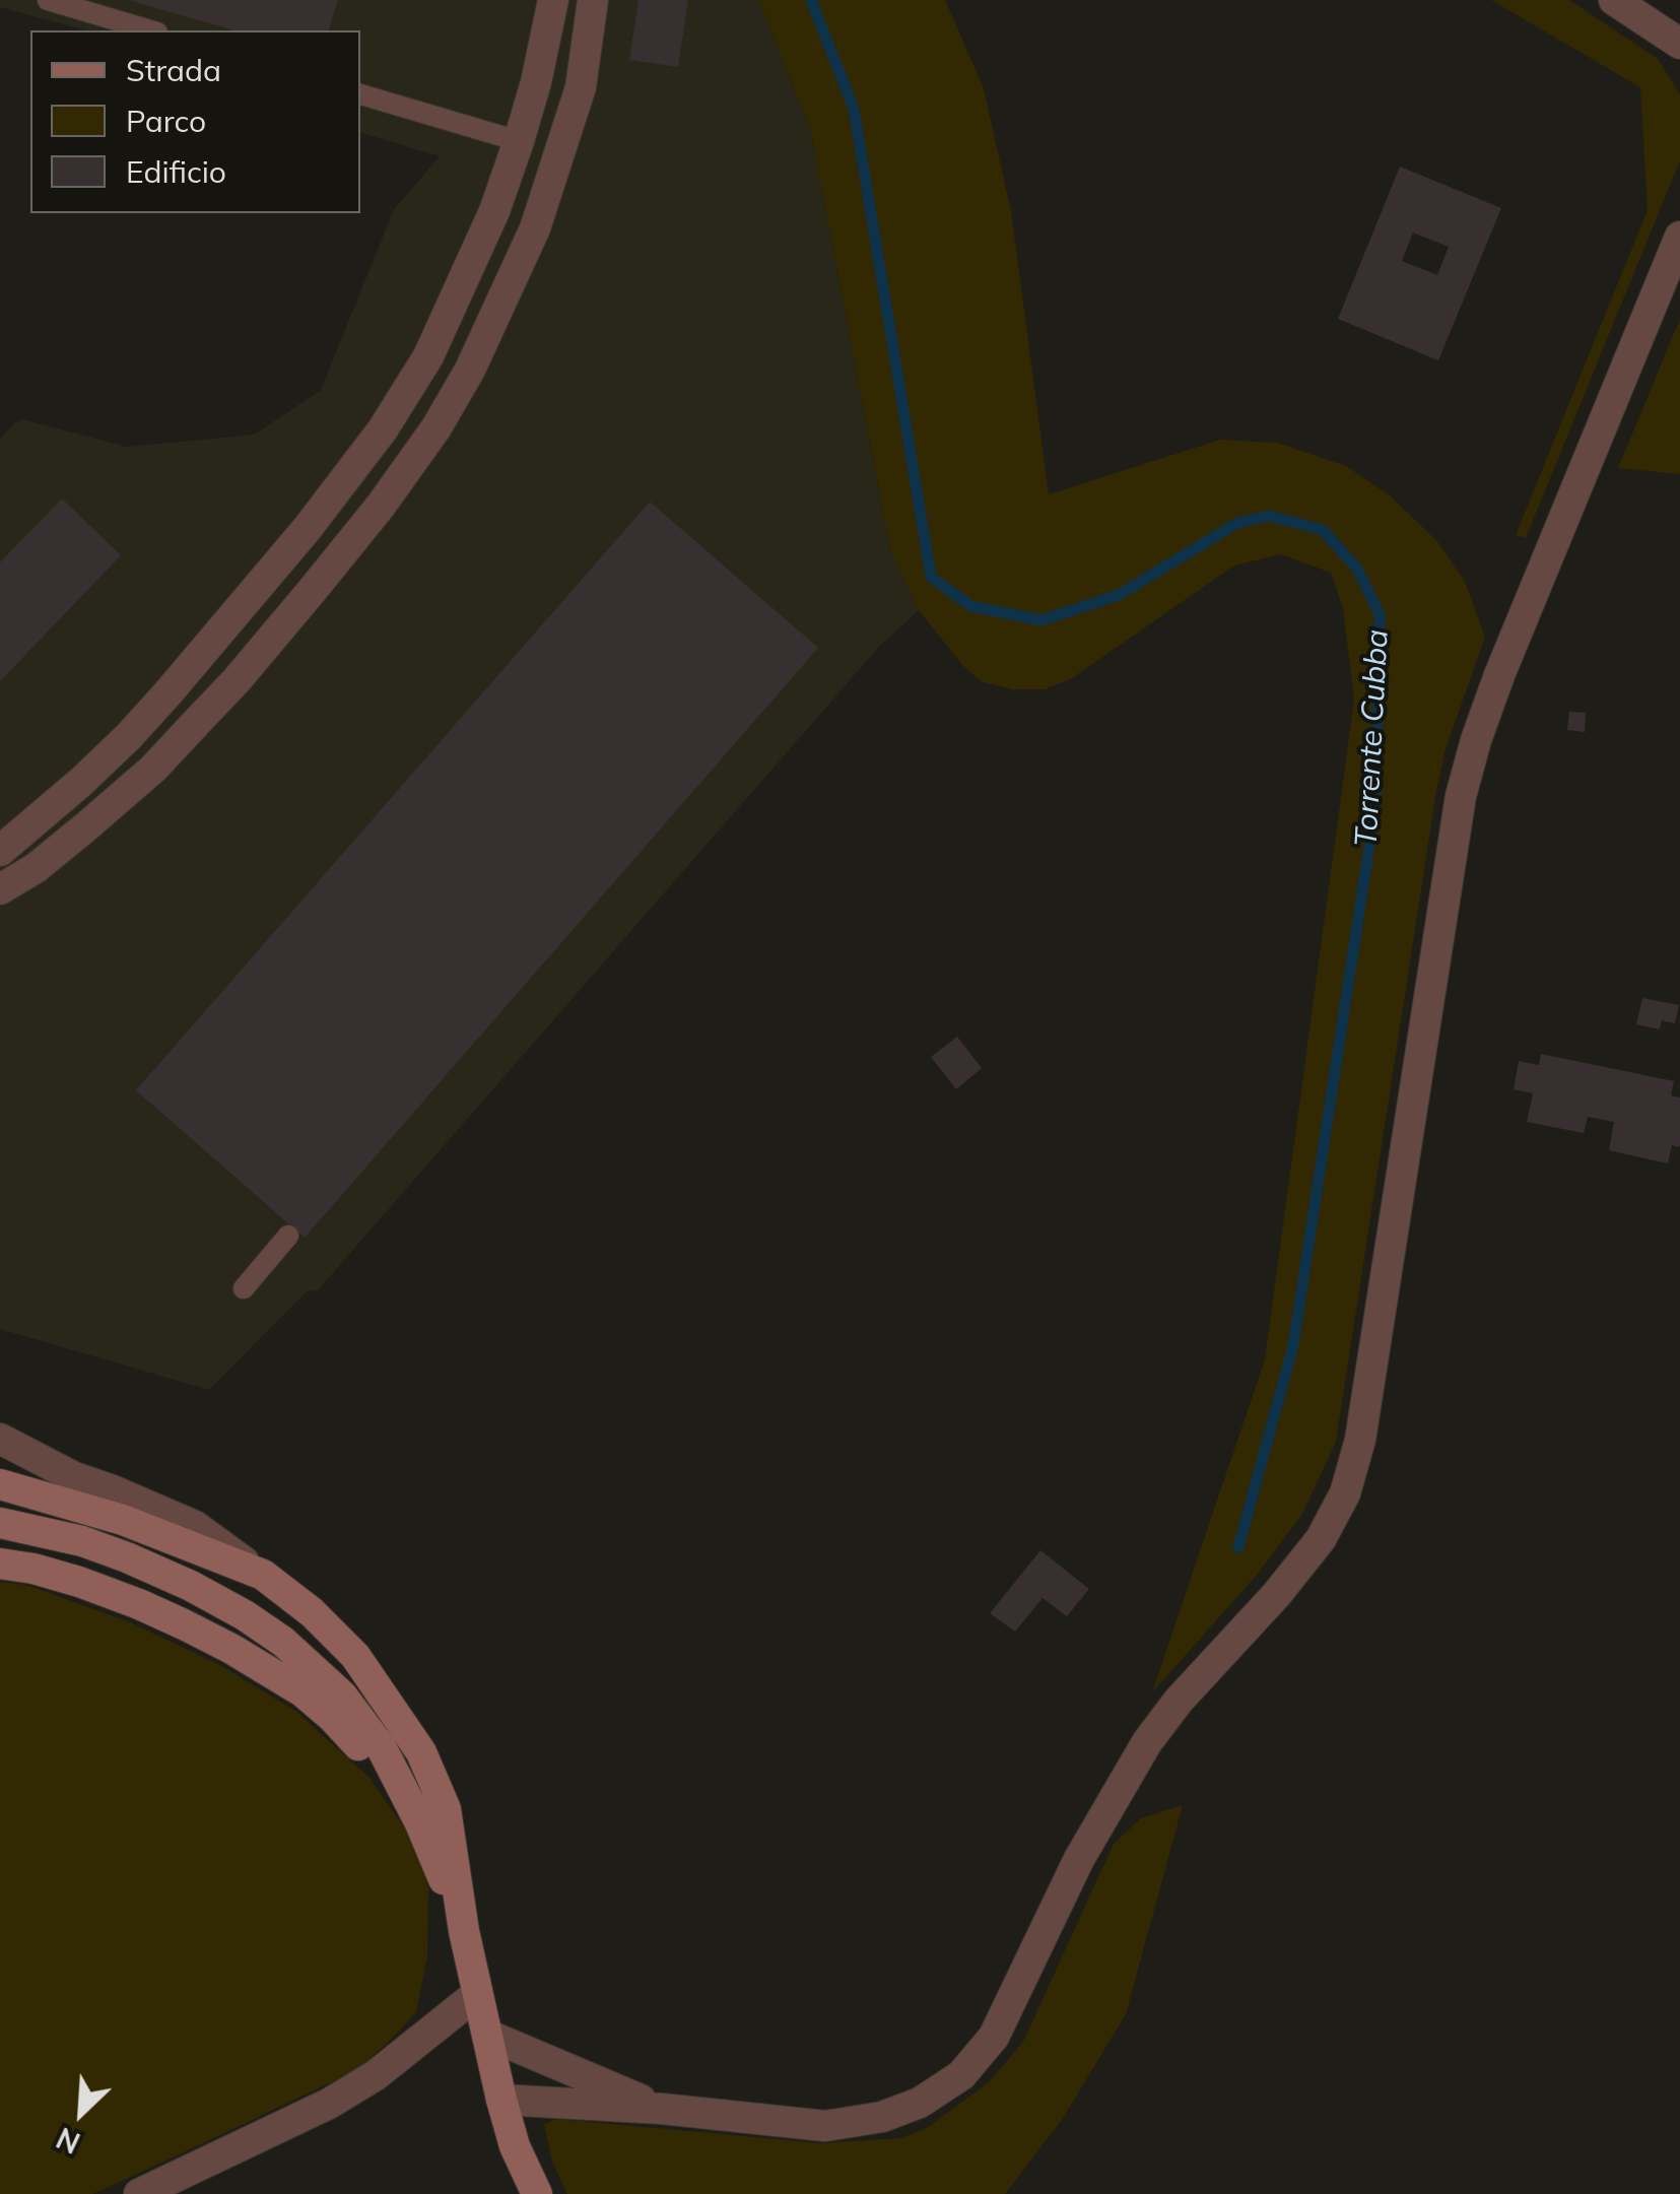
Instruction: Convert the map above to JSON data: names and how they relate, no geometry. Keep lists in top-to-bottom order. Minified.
{"water":["Torrente Cubba"],"legend":["Strada","Parco","Edificio"],"north":"bottom left"}
